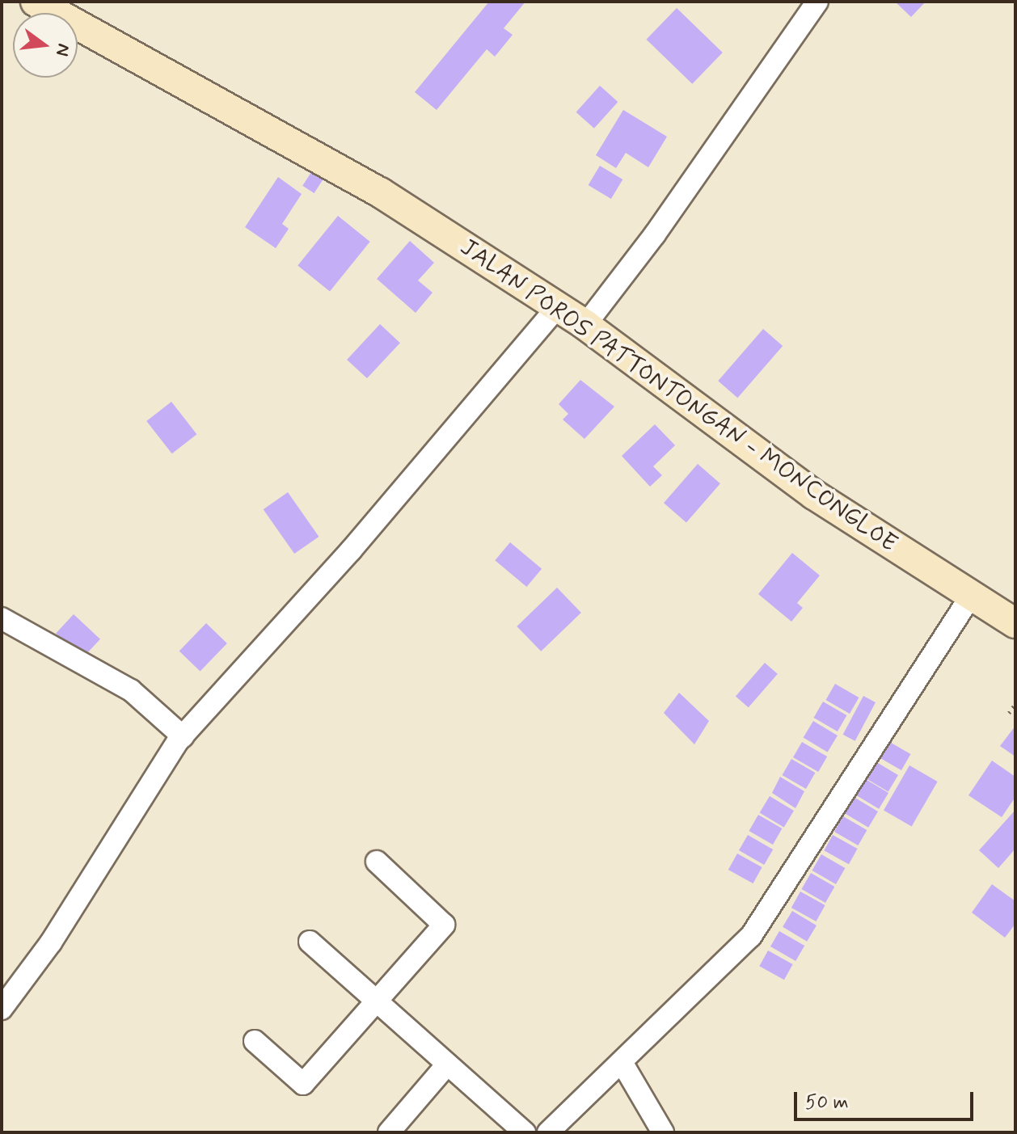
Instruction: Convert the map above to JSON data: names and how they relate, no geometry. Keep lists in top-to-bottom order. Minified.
{"streets":{"street":["JALAN POROS PATTONTONGAN - MONCONGLOE"]},"scale_bar":"50 m","north":"right"}
